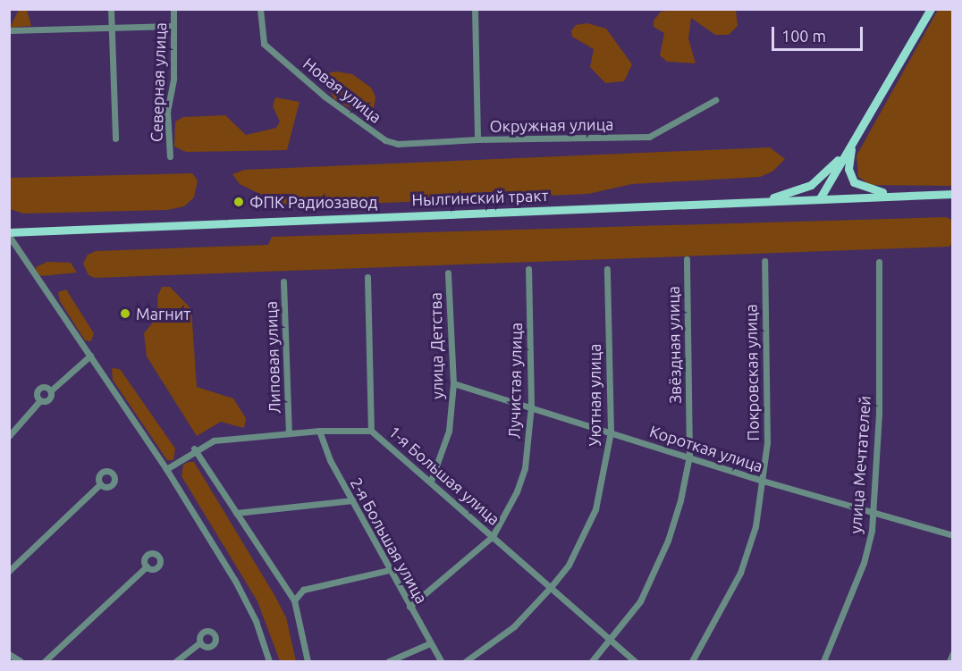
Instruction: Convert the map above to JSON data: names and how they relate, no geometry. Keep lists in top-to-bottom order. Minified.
{"streets":{"main road":["Нылгинский тракт"],"street":["Северная улица","Новая улица","Окружная улица","Звёздная улица","улица Детства","Липовая улица","Покровская улица","Лучистая улица","Уютная улица","Короткая улица","улица Мечтателей","1-я Большая улица","2-я Большая улица"]},"crossings":[["Новая улица","Окружная улица"],["Звёздная улица","Короткая улица"],["Звёздная улица","1-я Большая улица"],["улица Детства","Короткая улица"],["улица Детства","1-я Большая улица"],["Липовая улица","1-я Большая улица"],["Покровская улица","Короткая улица"],["Лучистая улица","Короткая улица"],["Лучистая улица","1-я Большая улица"],["Лучистая улица","2-я Большая улица"],["Уютная улица","Короткая улица"],["Уютная улица","1-я Большая улица"],["Короткая улица","улица Мечтателей"],["1-я Большая улица","2-я Большая улица"]],"places":["ФПК Радиозавод","Магнит"],"scale_bar":"100 m"}
